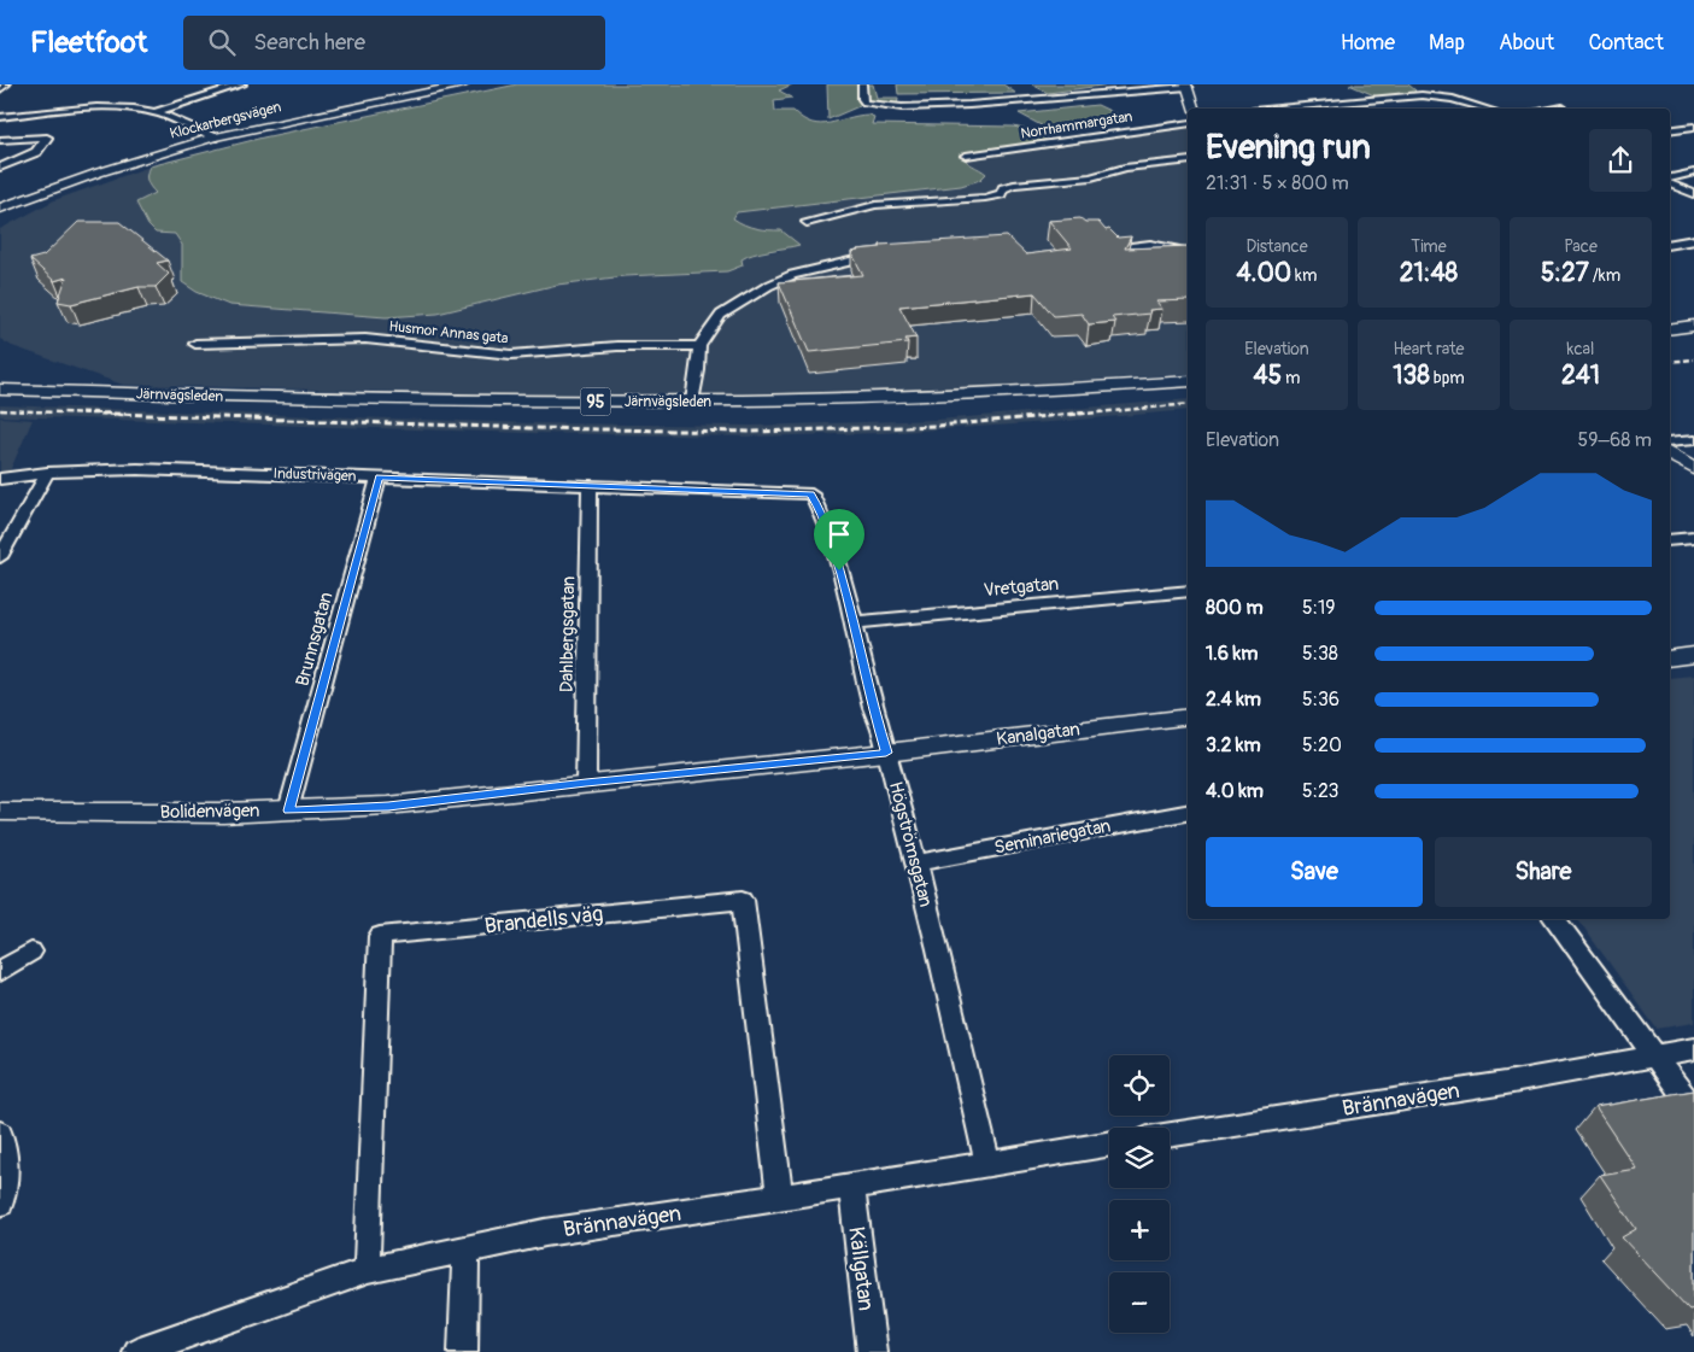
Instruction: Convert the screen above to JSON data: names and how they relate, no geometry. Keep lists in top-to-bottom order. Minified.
{"streets":{"main road":["Klockarbergsvägen","Järnvägsleden","95","Kanalgatan","Bolidenvägen"],"street":["Norrhammargatan","Husmor Annas gata","Industrivägen","Vretgatan","Dahlbergsgatan","Brunnsgatan","Seminariegatan","Högströmsgatan","Brandells väg","Brännavägen","Källgatan"]},"crossings":[["Industrivägen","Dahlbergsgatan"],["Industrivägen","Brunnsgatan"],["Industrivägen","Högströmsgatan"],["Vretgatan","Högströmsgatan"],["Dahlbergsgatan","Bolidenvägen"],["Brunnsgatan","Bolidenvägen"],["Kanalgatan","Bolidenvägen"],["Kanalgatan","Högströmsgatan"],["Bolidenvägen","Högströmsgatan"],["Seminariegatan","Högströmsgatan"],["Högströmsgatan","Brännavägen"],["Brandells väg","Brännavägen"],["Brännavägen","Källgatan"]],"page":{"header":"Fleetfoot","search":"Search here","nav":["Home","Map","About","Contact"],"heading":["Evening run","21:31 · 5 × 800 m"],"stats":[["Distance","4.00 km"],["Time","21:48"],["Pace","5:27 /km"],["Elevation","45 m"],["Heart rate","138 bpm"],["kcal","241"]],"chart":["Elevation","59–68 m"],"list":[{"name":"800 m","note":"5:19"},{"name":"1.6 km","note":"5:38"},{"name":"2.4 km","note":"5:36"},{"name":"3.2 km","note":"5:20"},{"name":"4.0 km","note":"5:23"}],"buttons":["Save","Share"],"map_buttons":["+","−"]}}
